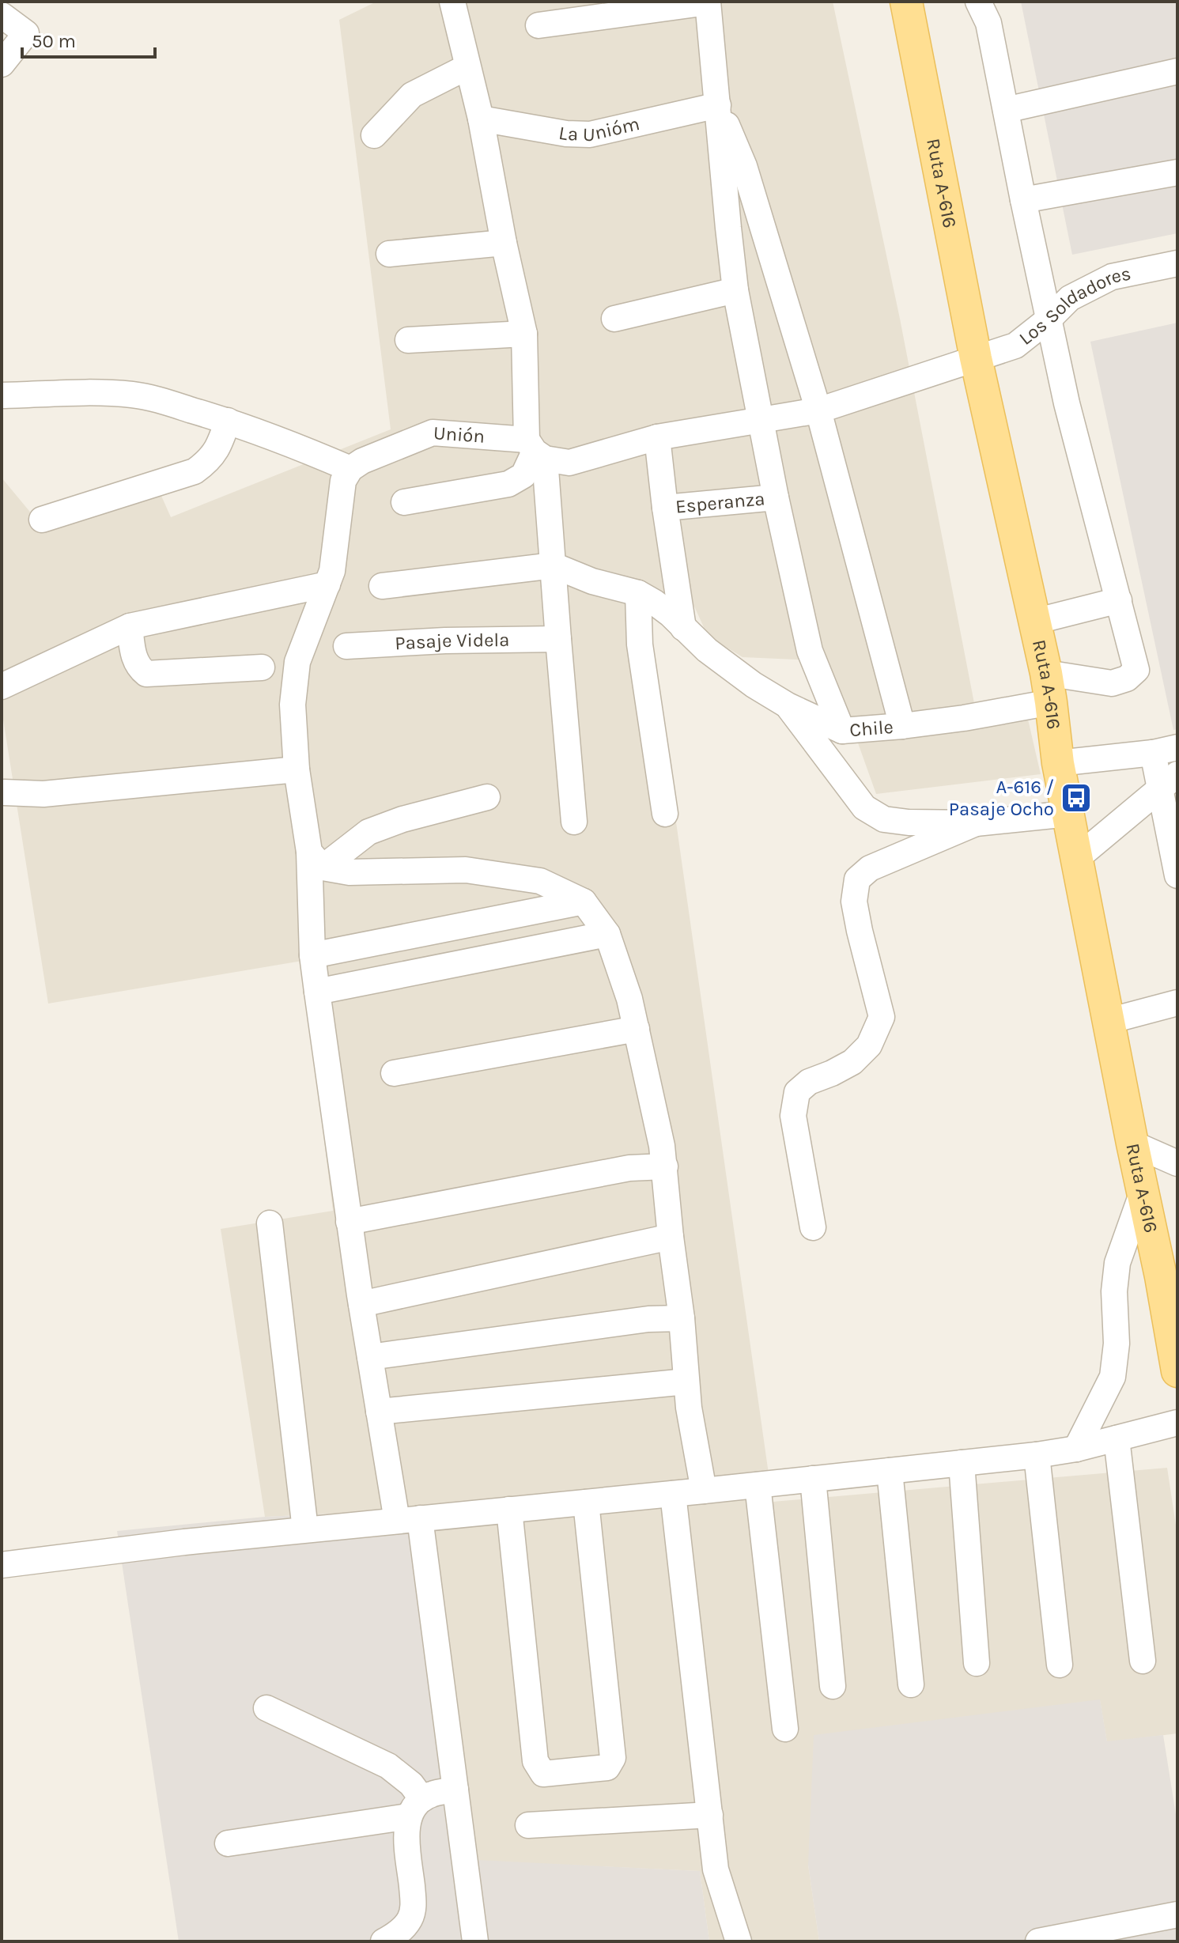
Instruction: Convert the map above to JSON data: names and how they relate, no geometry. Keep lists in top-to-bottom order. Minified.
{"streets":{"main road":["Ruta A-616"],"street":["La Unióm","Los Soldadores","Unión","Esperanza","Pasaje Videla","Chile"]},"crossings":[["Ruta A-616","Los Soldadores"],["Ruta A-616","Unión"],["Ruta A-616","Chile"],["Los Soldadores","Unión"]],"places":{"bus stop":["A-616 / Pasaje Ocho"]},"scale_bar":"50 m"}
